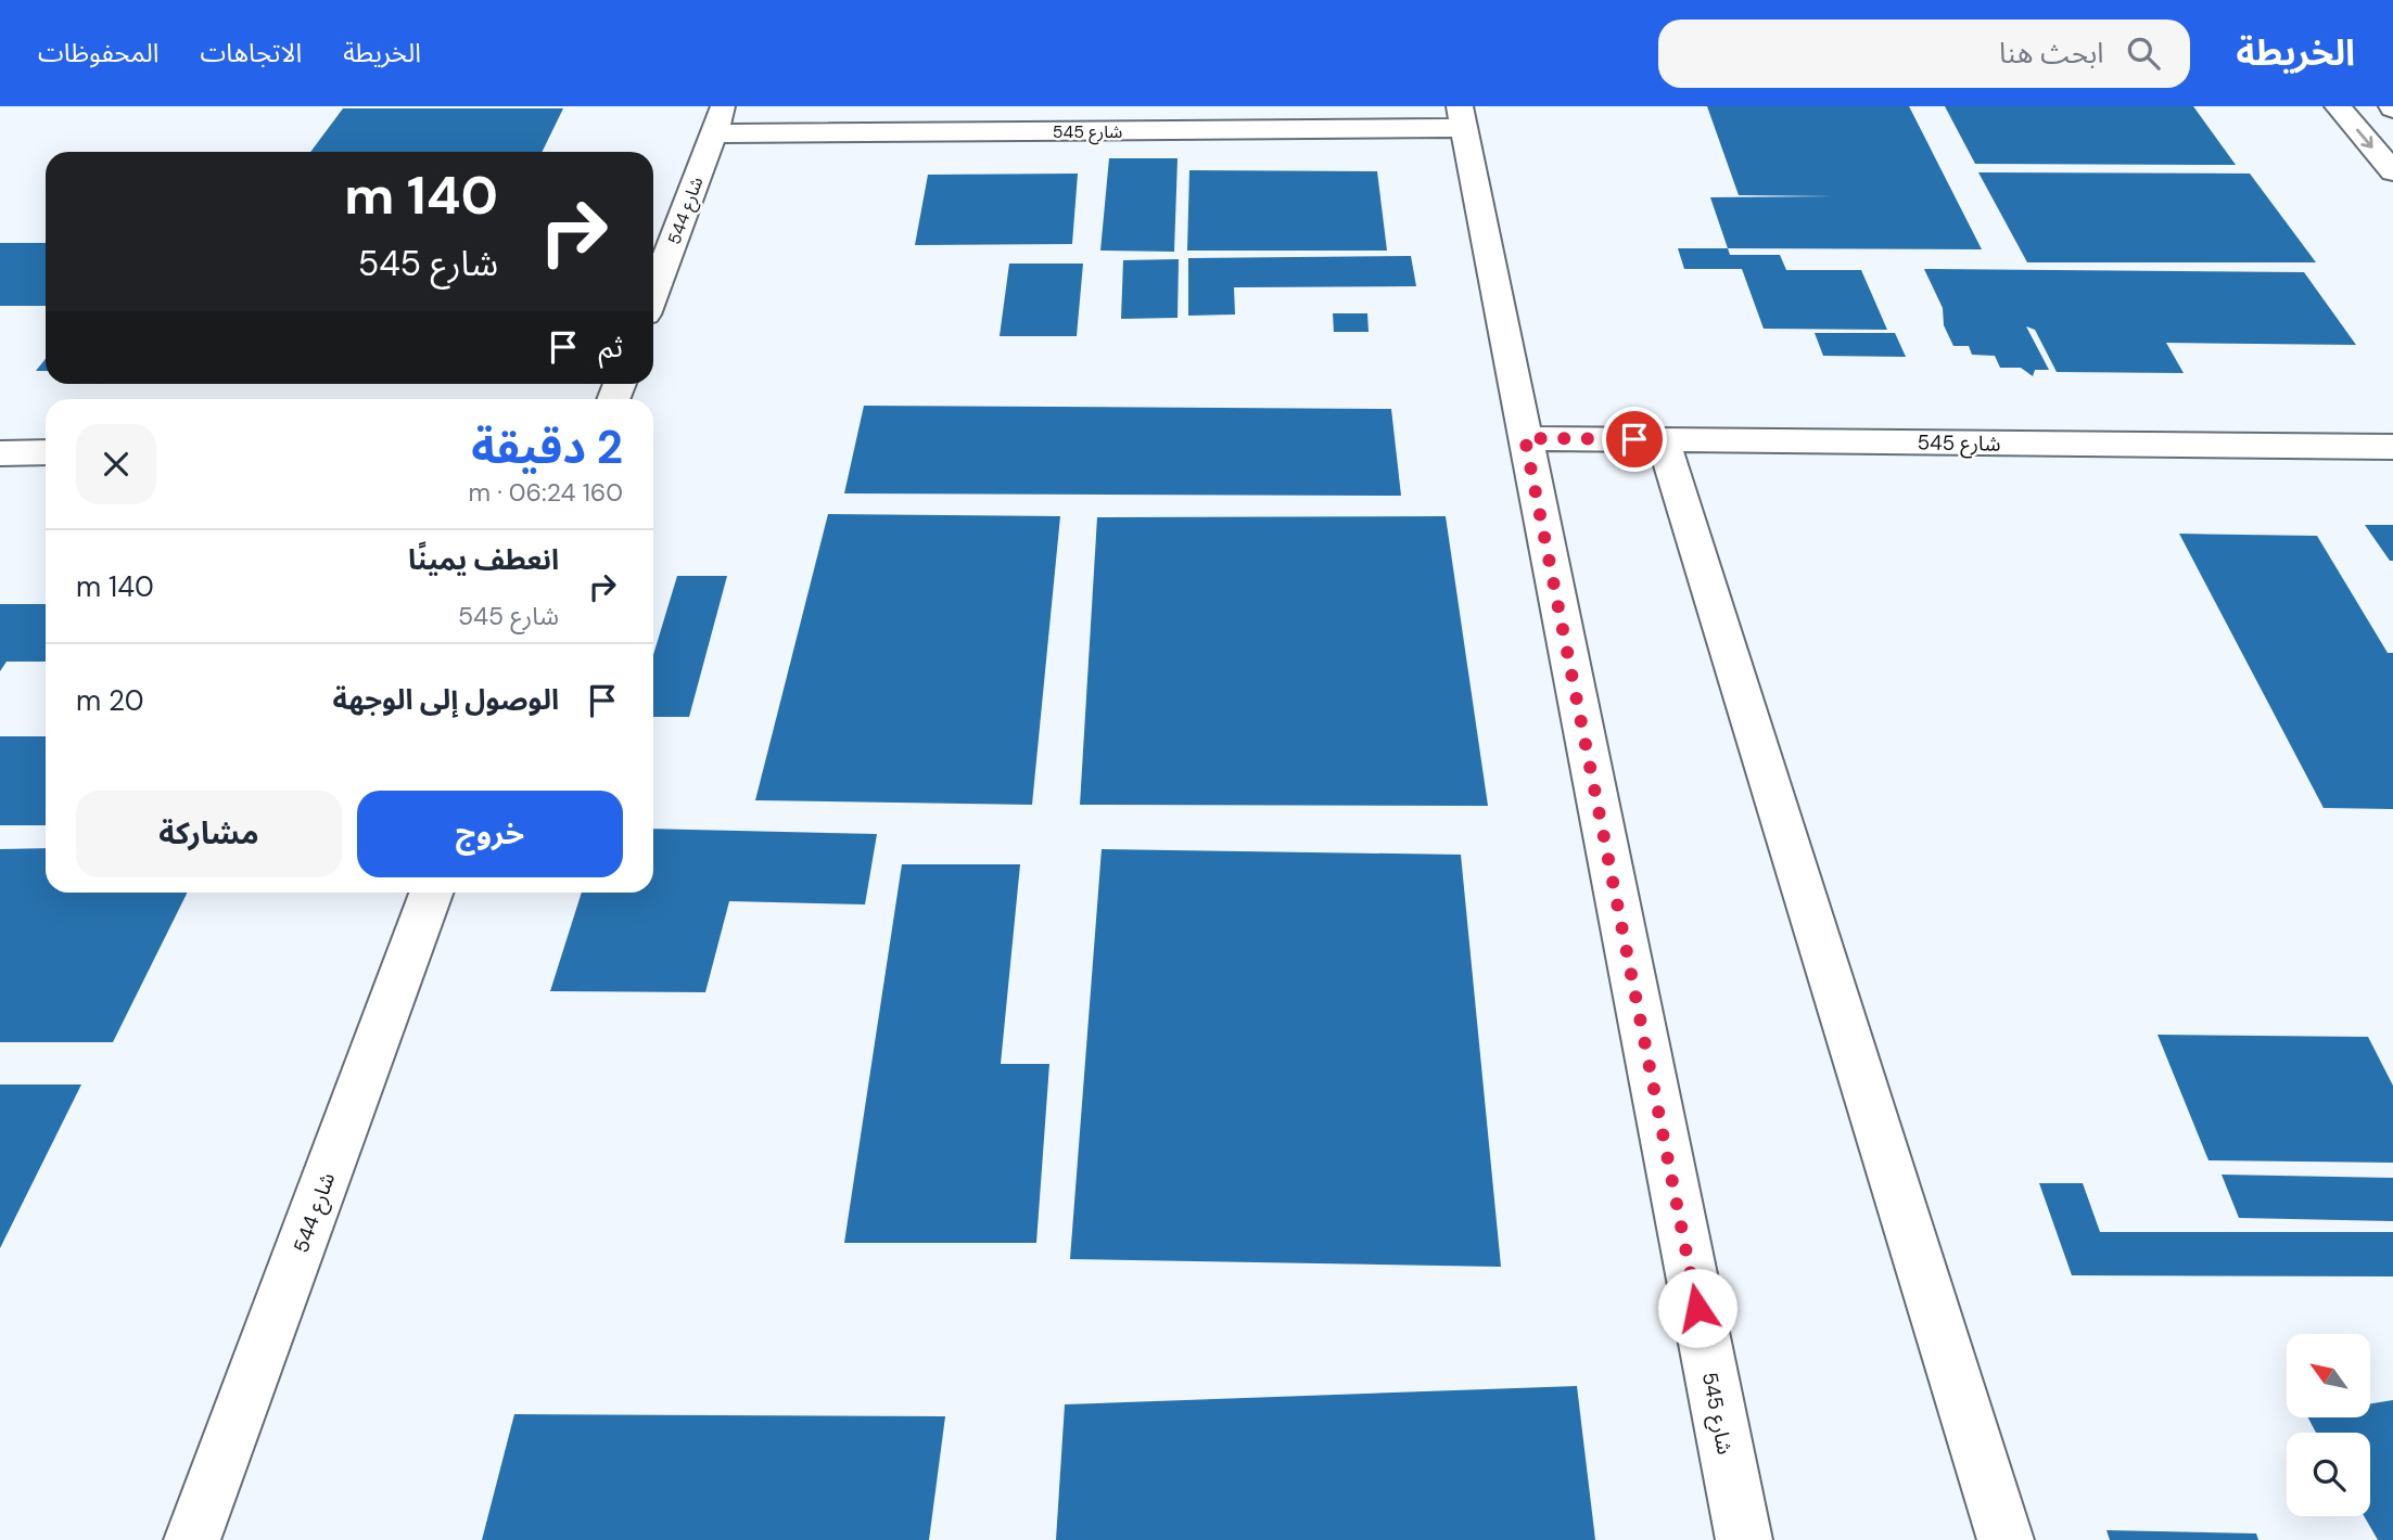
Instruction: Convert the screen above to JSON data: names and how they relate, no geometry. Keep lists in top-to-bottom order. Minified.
{"streets":{"street":["شارع 545","شارع 544"]},"crossings":[["شارع 545","شارع 544"]],"north":"top left","page":{"header":"الخريطة","search":"ابحث هنا","nav":["الخريطة","الاتجاهات","المحفوظات"],"turn":["140 m","شارع 545"],"then":"ثم","heading":["2 دقيقة","160 m · 06:24"],"list":[{"name":"انعطف يمينًا","note":"شارع 545","value":"140 m"},{"name":"الوصول إلى الوجهة","value":"20 m"}],"buttons":["خروج","مشاركة"]}}
